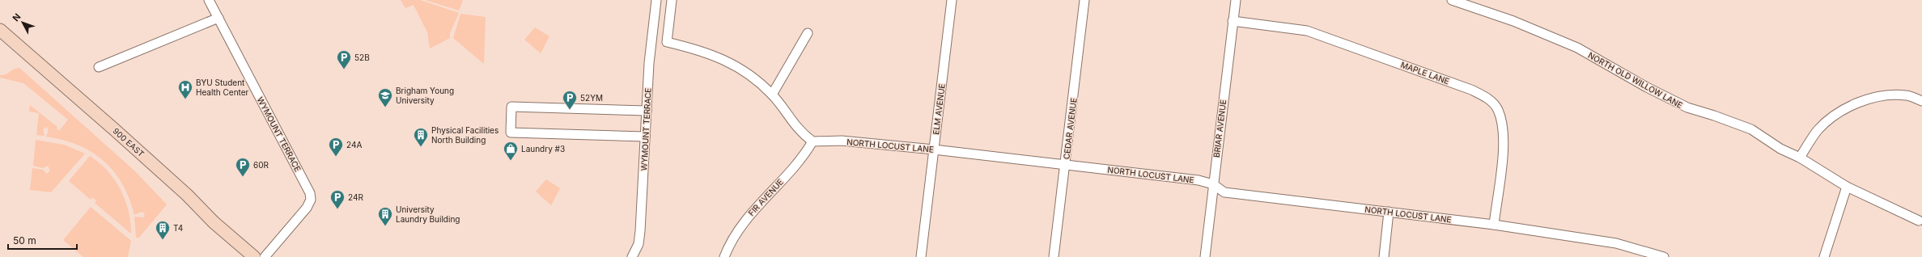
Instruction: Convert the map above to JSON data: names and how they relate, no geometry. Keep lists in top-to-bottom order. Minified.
{"streets":{"main road":["900 EAST"],"street":["MAPLE LANE","NORTH OLD WILLOW LANE","ELM AVENUE","CEDAR AVENUE","BRIAR AVENUE","WYMOUNT TERRACE","NORTH LOCUST LANE","FIR AVENUE"]},"crossings":[["MAPLE LANE","BRIAR AVENUE"],["MAPLE LANE","NORTH LOCUST LANE"],["ELM AVENUE","NORTH LOCUST LANE"],["CEDAR AVENUE","NORTH LOCUST LANE"],["BRIAR AVENUE","NORTH LOCUST LANE"],["NORTH LOCUST LANE","FIR AVENUE"]],"places":{"parking":["52B","52YM","24A","60R","24R"],"hospital":["BYU Student Health Center"],"school or university":["Brigham Young University"],"building":["Physical Facilities North Building","University Laundry Building","T4"],"shop":["Laundry #3"]},"scale_bar":"50 m","north":"top left"}
